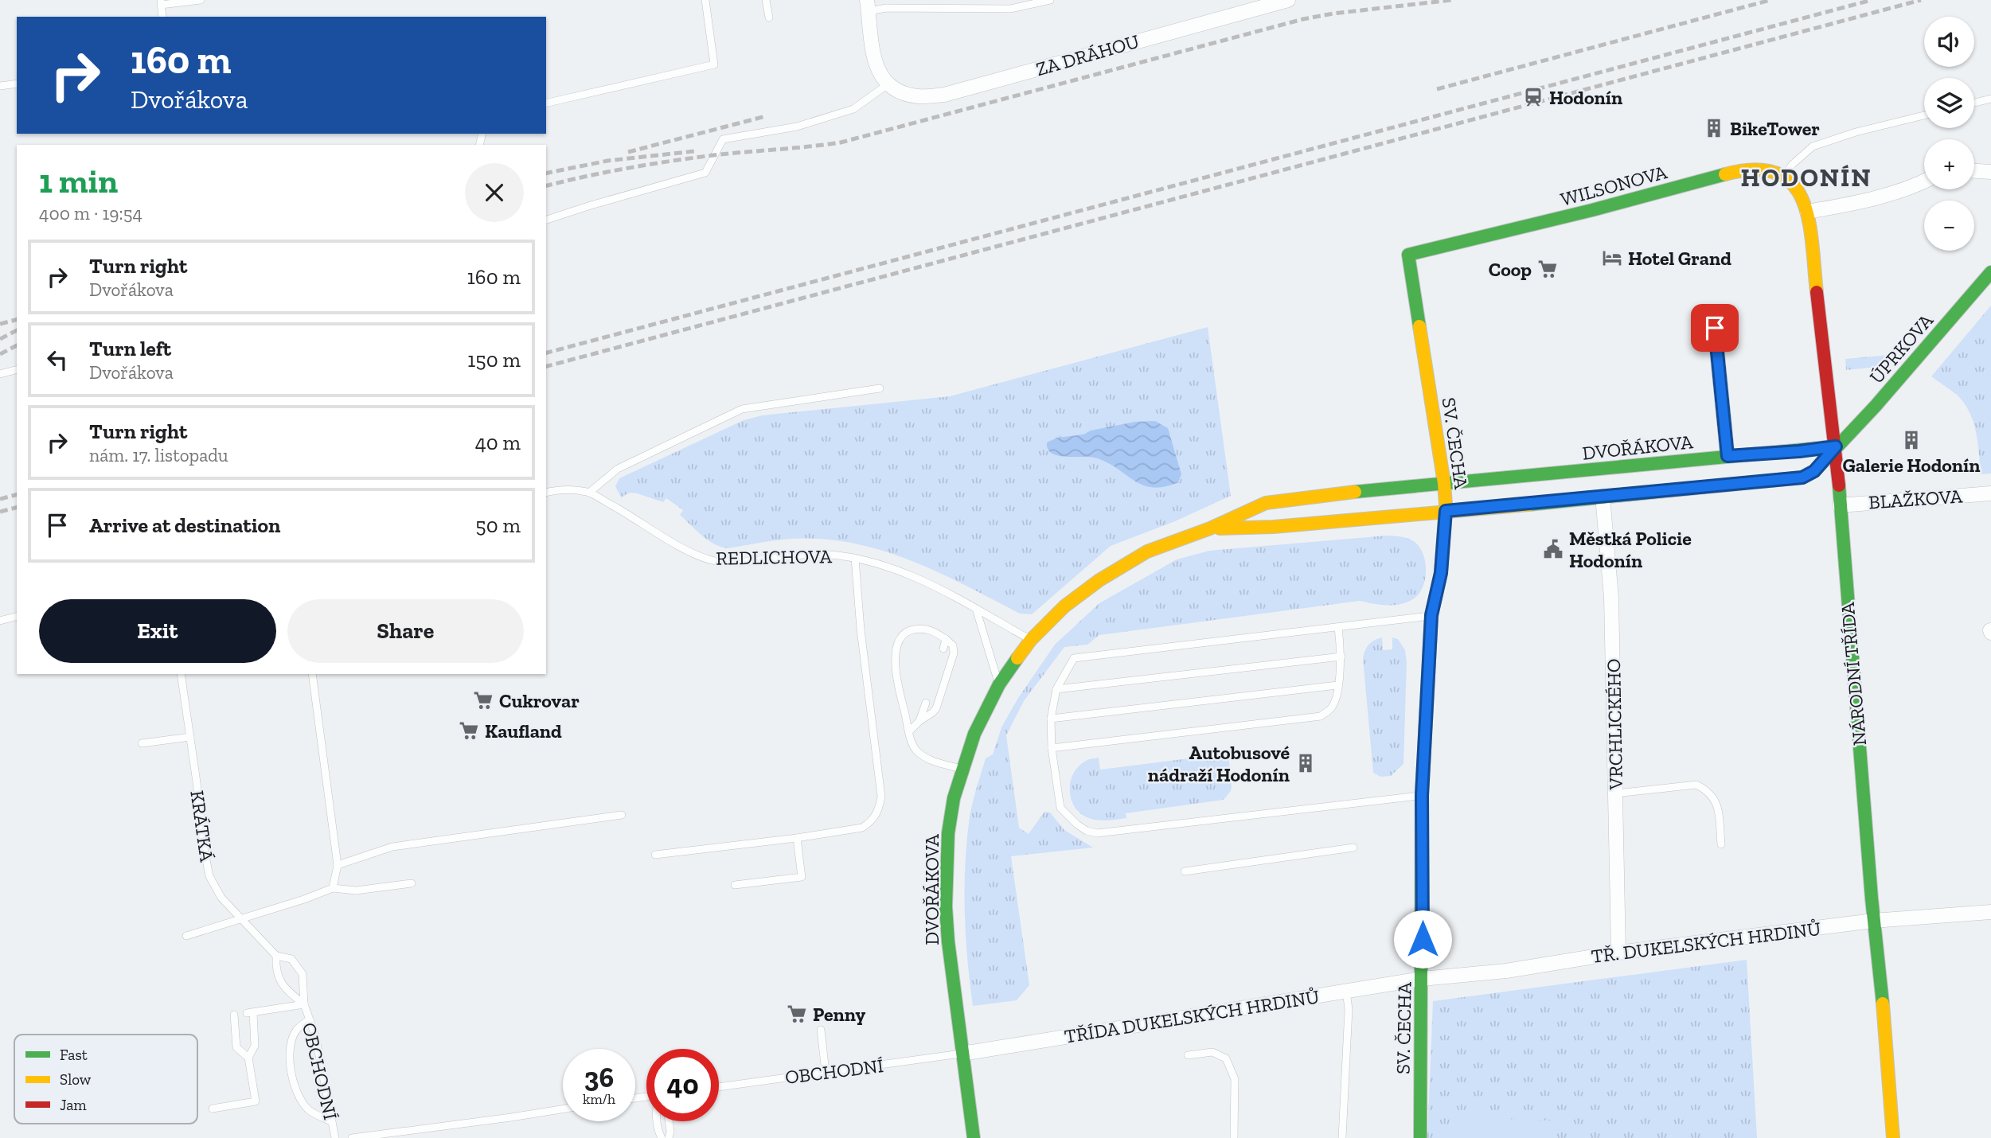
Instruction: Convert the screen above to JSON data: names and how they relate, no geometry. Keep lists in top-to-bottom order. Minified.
{"streets":{"street":["ZA DRÁHOU","WILSONOVA","ÚPRKOVA","SV. ČECHA","DVOŘÁKOVA","BLAŽKOVA","NÁRODNÍ TŘÍDA","VRCHLICKÉHO","TŘ. DUKELSKÝCH HRDINŮ","TŘÍDA DUKELSKÝCH HRDINŮ"],"lane":["REDLICHOVA","KRÁTKÁ","OBCHODNÍ"]},"crossings":[["WILSONOVA","SV. ČECHA"],["ÚPRKOVA","DVOŘÁKOVA"],["ÚPRKOVA","NÁRODNÍ TŘÍDA"],["SV. ČECHA","DVOŘÁKOVA"],["SV. ČECHA","TŘ. DUKELSKÝCH HRDINŮ"],["SV. ČECHA","TŘÍDA DUKELSKÝCH HRDINŮ"],["DVOŘÁKOVA","REDLICHOVA"],["DVOŘÁKOVA","NÁRODNÍ TŘÍDA"],["DVOŘÁKOVA","VRCHLICKÉHO"],["DVOŘÁKOVA","TŘÍDA DUKELSKÝCH HRDINŮ"],["DVOŘÁKOVA","OBCHODNÍ"],["BLAŽKOVA","NÁRODNÍ TŘÍDA"],["NÁRODNÍ TŘÍDA","TŘ. DUKELSKÝCH HRDINŮ"],["VRCHLICKÉHO","TŘ. DUKELSKÝCH HRDINŮ"],["KRÁTKÁ","OBCHODNÍ"],["TŘ. DUKELSKÝCH HRDINŮ","TŘÍDA DUKELSKÝCH HRDINŮ"],["TŘÍDA DUKELSKÝCH HRDINŮ","OBCHODNÍ"]],"districts":["HODONÍN"],"places":{"station":["Hodonín"],"building":["BikeTower","Galerie Hodonín","Autobusové nádraží Hodonín"],"hotel":["Hotel Grand"],"supermarket":["Coop","Cukrovar","Kaufland","Penny"],"public building":["Městká Policie Hodonín"]},"legend":["Fast","Slow","Jam"],"page":{"map_buttons":["+","−"],"turn":["160 m","Dvořákova"],"heading":["1 min","400 m · 19:54"],"list":[{"name":"Turn right","note":"Dvořákova","value":"160 m"},{"name":"Turn left","note":"Dvořákova","value":"150 m"},{"name":"Turn right","note":"nám. 17. listopadu","value":"40 m"},{"name":"Arrive at destination","value":"50 m"}],"buttons":["Exit","Share"],"speed":"36 km/h","limit":"40"}}
